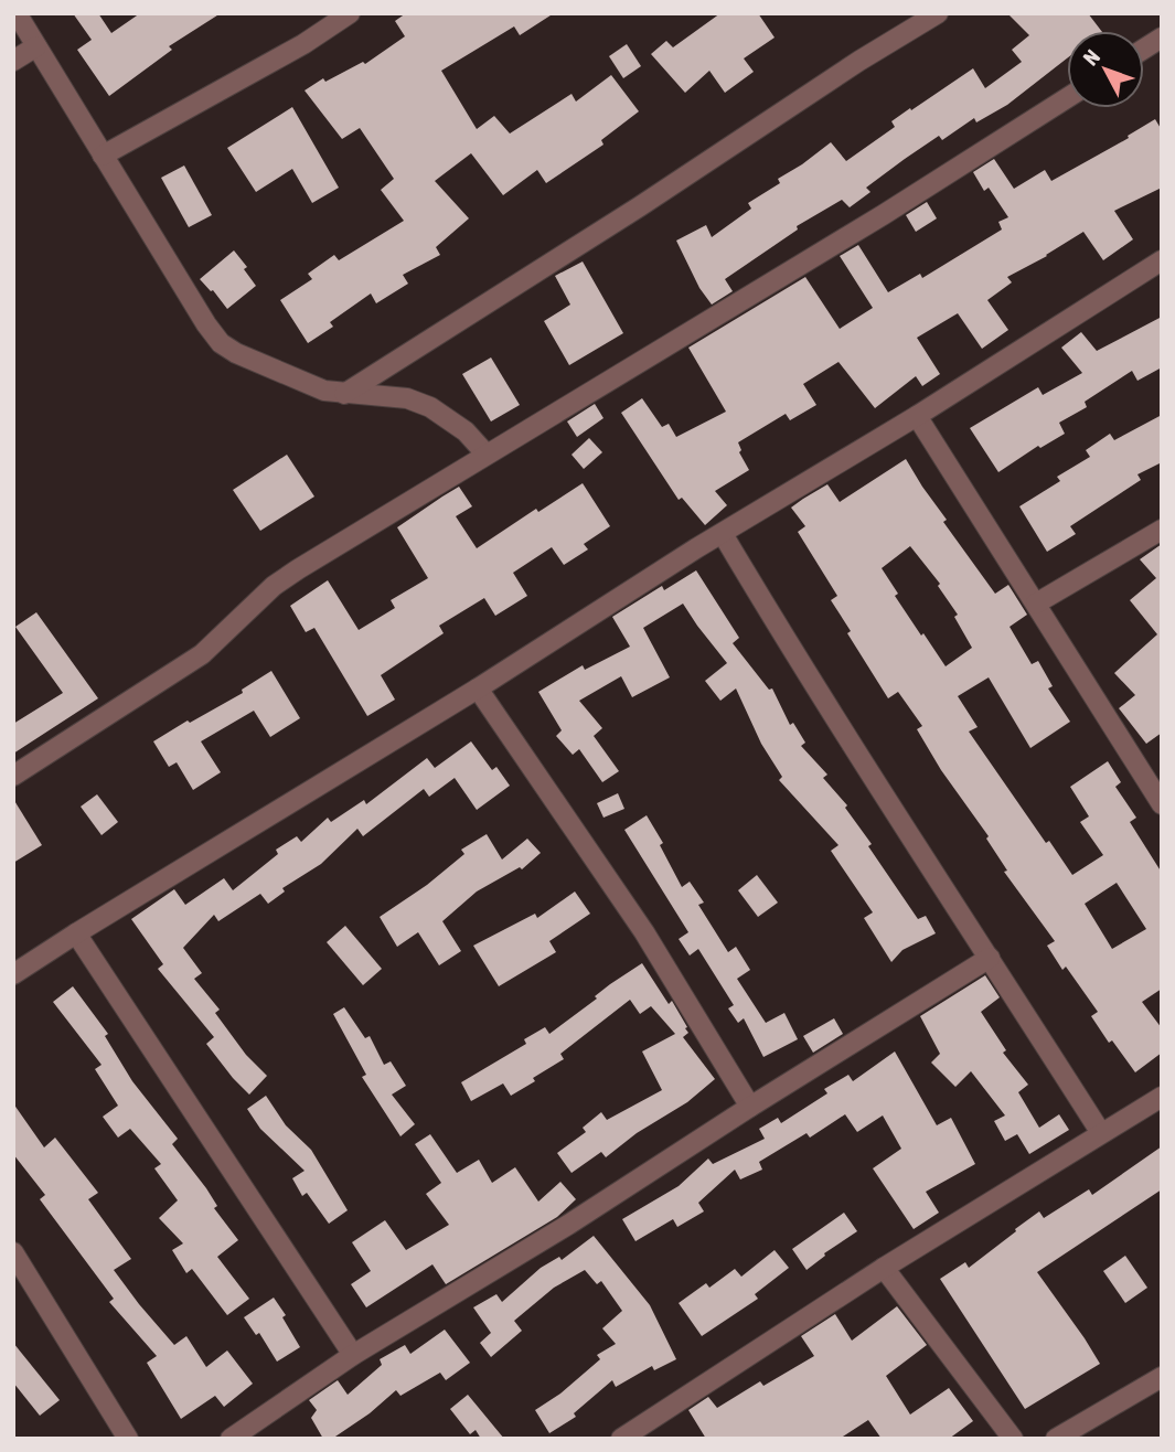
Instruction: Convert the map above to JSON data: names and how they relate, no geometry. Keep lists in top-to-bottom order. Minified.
{"north":"top left"}
